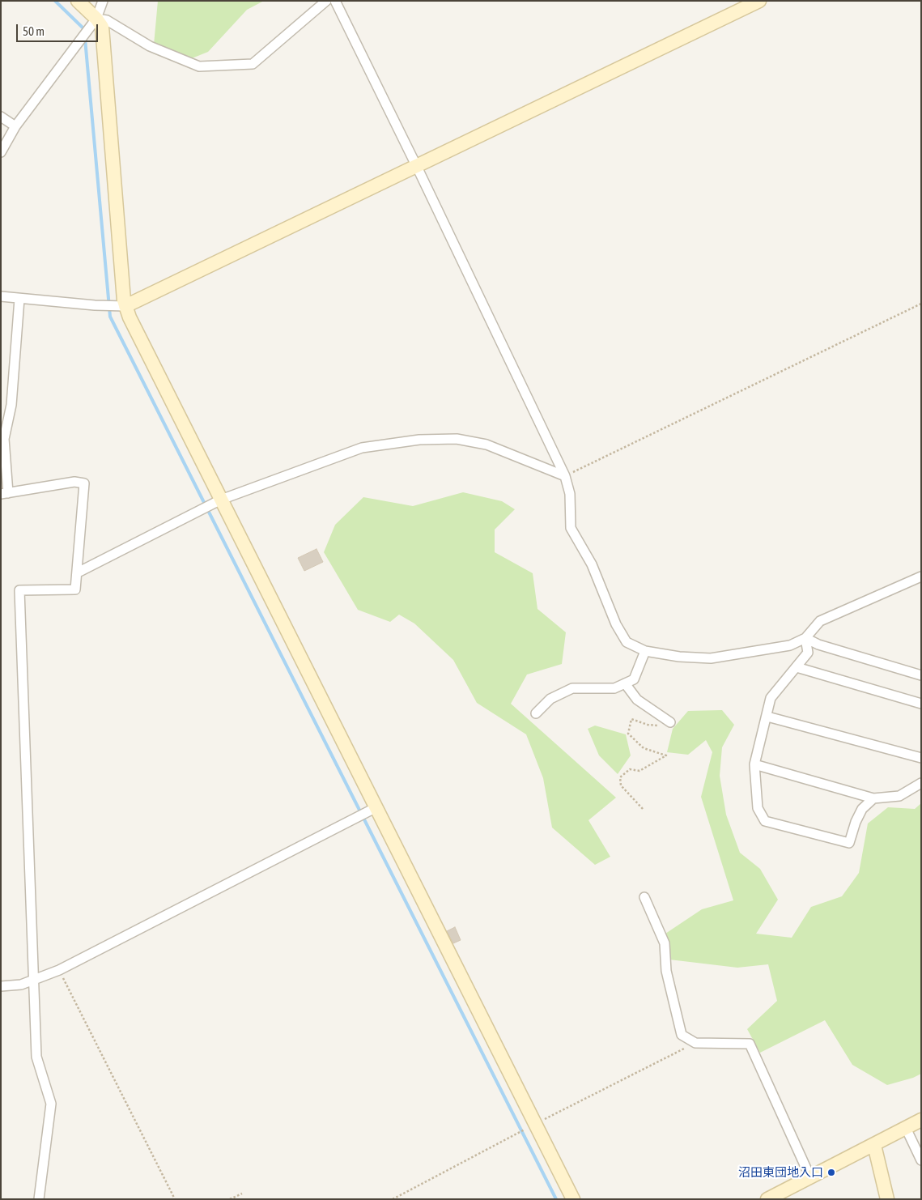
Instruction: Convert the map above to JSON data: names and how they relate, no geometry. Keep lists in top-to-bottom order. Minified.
{"places":["沼田東団地入口"],"scale_bar":"50 m"}
